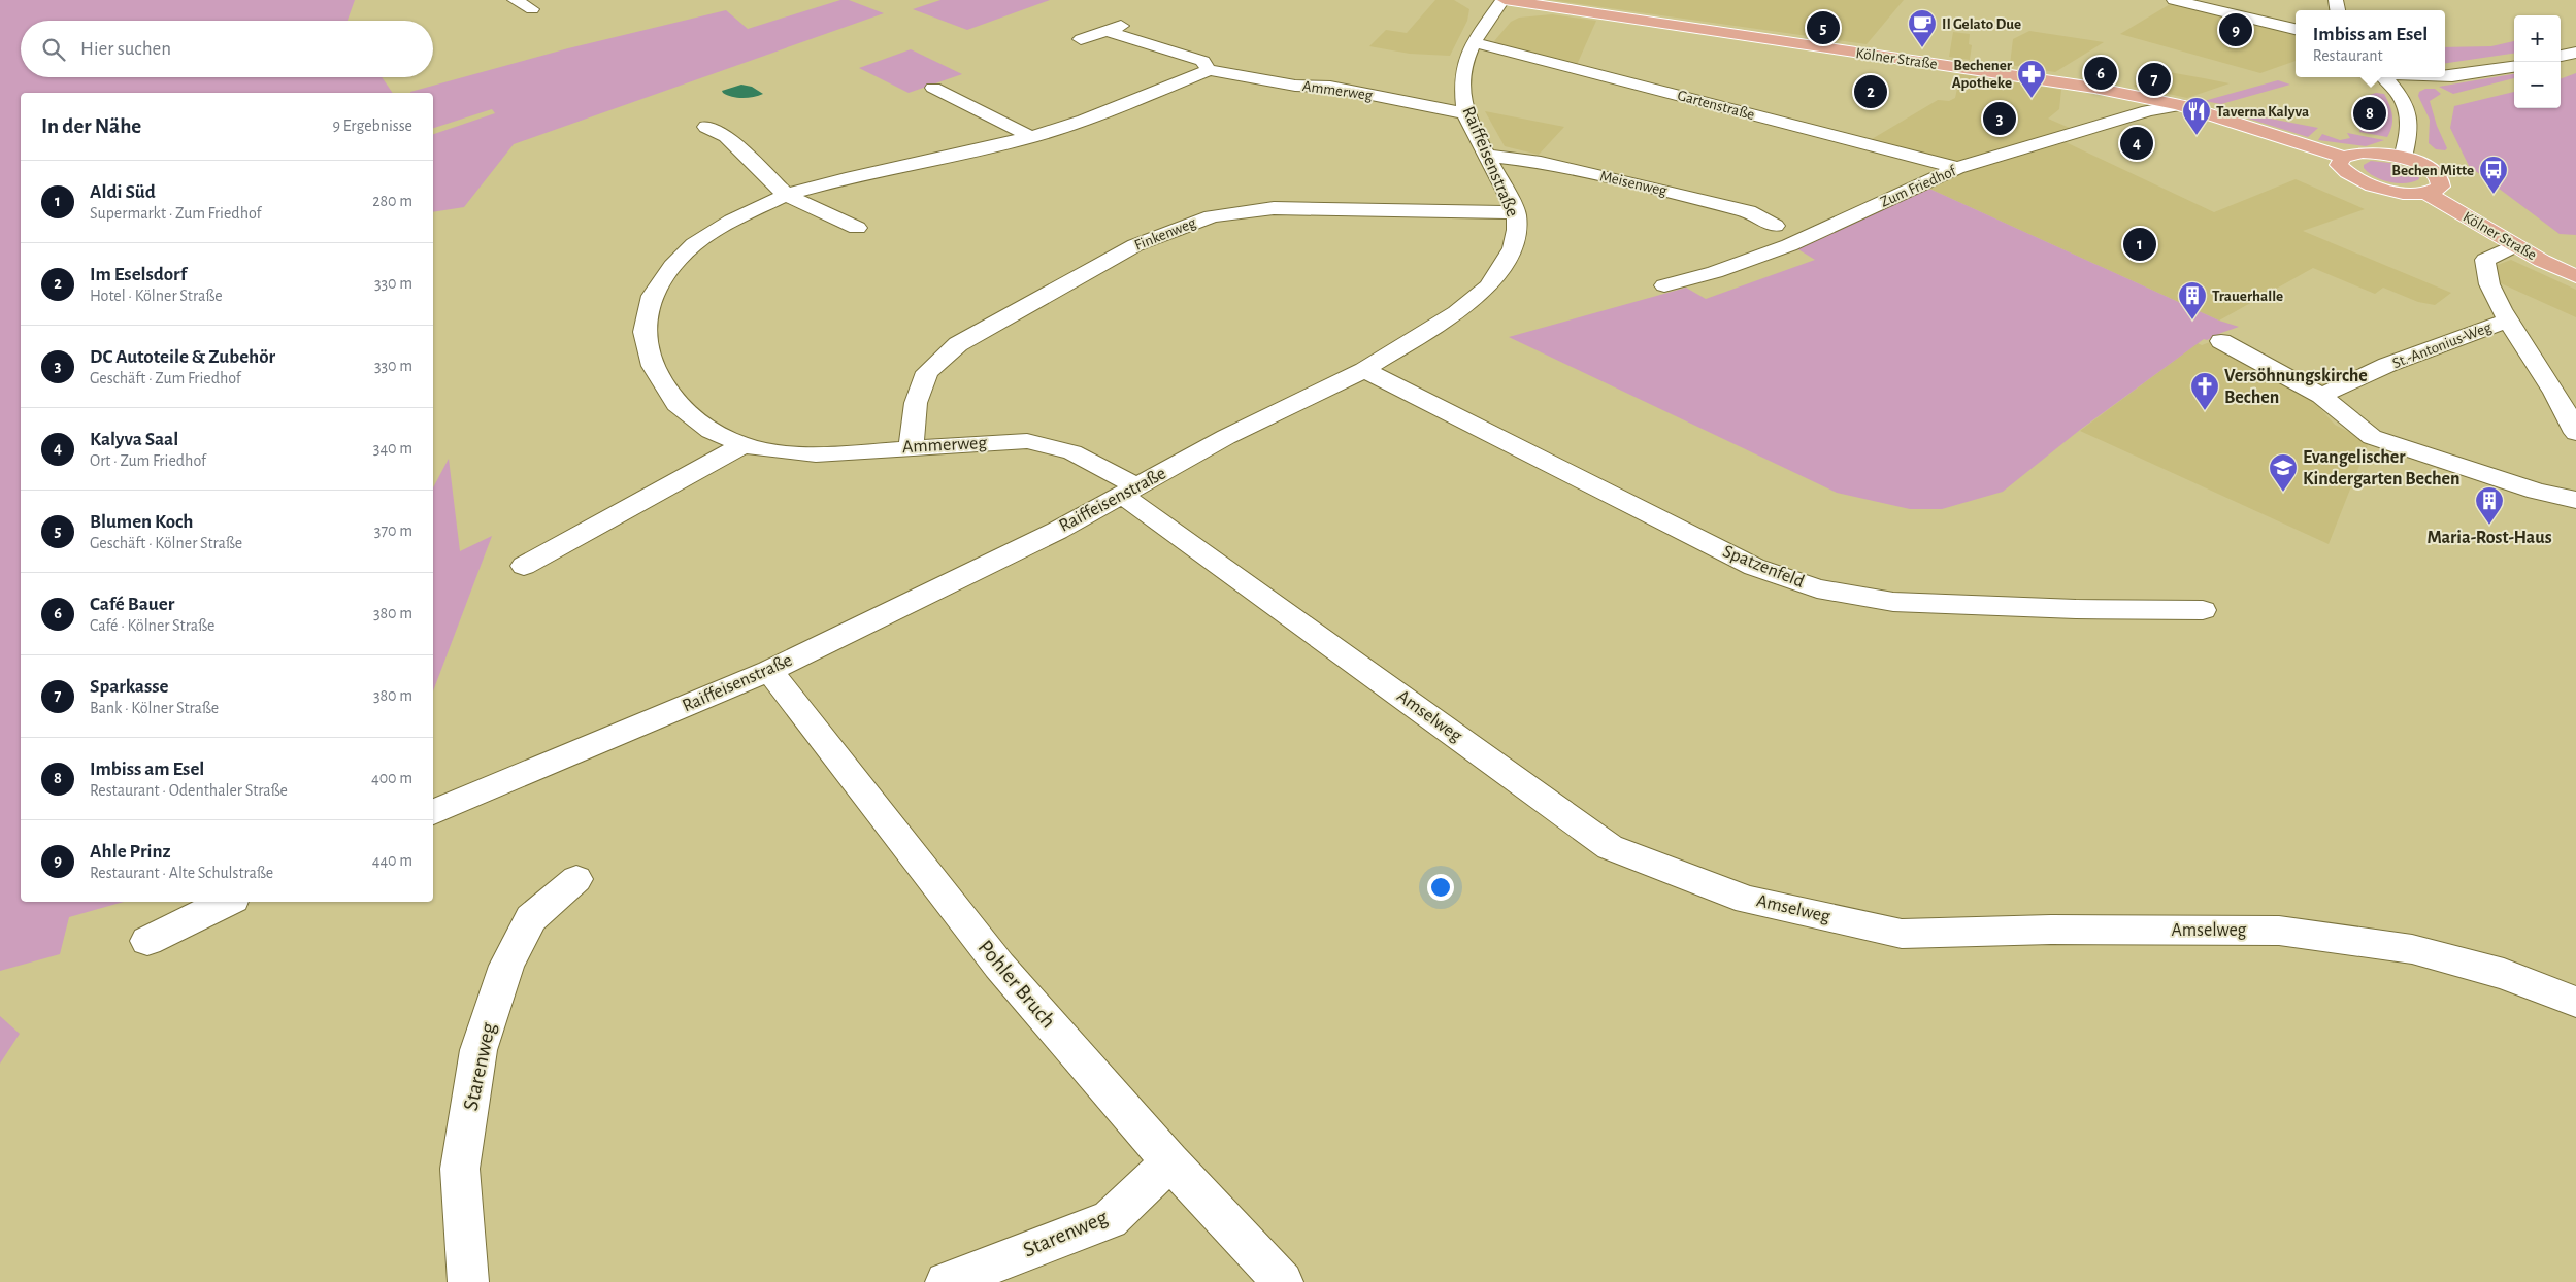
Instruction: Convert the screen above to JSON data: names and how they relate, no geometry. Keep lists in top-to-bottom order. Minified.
{"streets":{"main road":["Kölner Straße"],"street":["Ammerweg","Gartenstraße","Raiffeisenstraße","Meisenweg","Zum Friedhof","Finkenweg","St.-Antonius-Weg","Spatzenfeld","Amselweg","Pohler Bruch","Starenweg"]},"crossings":[["Kölner Straße","Raiffeisenstraße"],["Kölner Straße","Zum Friedhof"],["Kölner Straße","St.-Antonius-Weg"],["Ammerweg","Raiffeisenstraße"],["Ammerweg","Finkenweg"],["Ammerweg","Amselweg"],["Gartenstraße","Raiffeisenstraße"],["Gartenstraße","Zum Friedhof"],["Raiffeisenstraße","Meisenweg"],["Raiffeisenstraße","Finkenweg"],["Raiffeisenstraße","Spatzenfeld"],["Raiffeisenstraße","Amselweg"],["Raiffeisenstraße","Pohler Bruch"],["Pohler Bruch","Starenweg"]],"places":{"cafe":["Il Gelato Due"],"pharmacy":["Bechener Apotheke"],"restaurant":["Taverna Kalyva"],"bus stop":["Bechen Mitte"],"building":["Trauerhalle","Maria-Rost-Haus"],"church":["Versöhnungskirche Bechen"],"school or university":["Evangelischer Kindergarten Bechen"]},"page":{"pins":["5","9","6","7","2","8","3","4","1"],"popup":["Imbiss am Esel","Restaurant"],"map_buttons":["+","−"],"search":"Hier suchen","heading":["In der Nähe","9 Ergebnisse"],"list":[{"mark":"1","name":"Aldi Süd","note":"Supermarkt · Zum Friedhof","value":"280 m"},{"mark":"2","name":"Im Eselsdorf","note":"Hotel · Kölner Straße","value":"330 m"},{"mark":"3","name":"DC Autoteile & Zubehör","note":"Geschäft · Zum Friedhof","value":"330 m"},{"mark":"4","name":"Kalyva Saal","note":"Ort · Zum Friedhof","value":"340 m"},{"mark":"5","name":"Blumen Koch","note":"Geschäft · Kölner Straße","value":"370 m"},{"mark":"6","name":"Café Bauer","note":"Café · Kölner Straße","value":"380 m"},{"mark":"7","name":"Sparkasse","note":"Bank · Kölner Straße","value":"380 m"},{"mark":"8","name":"Imbiss am Esel","note":"Restaurant · Odenthaler Straße","value":"400 m"},{"mark":"9","name":"Ahle Prinz","note":"Restaurant · Alte Schulstraße","value":"440 m"}]}}
